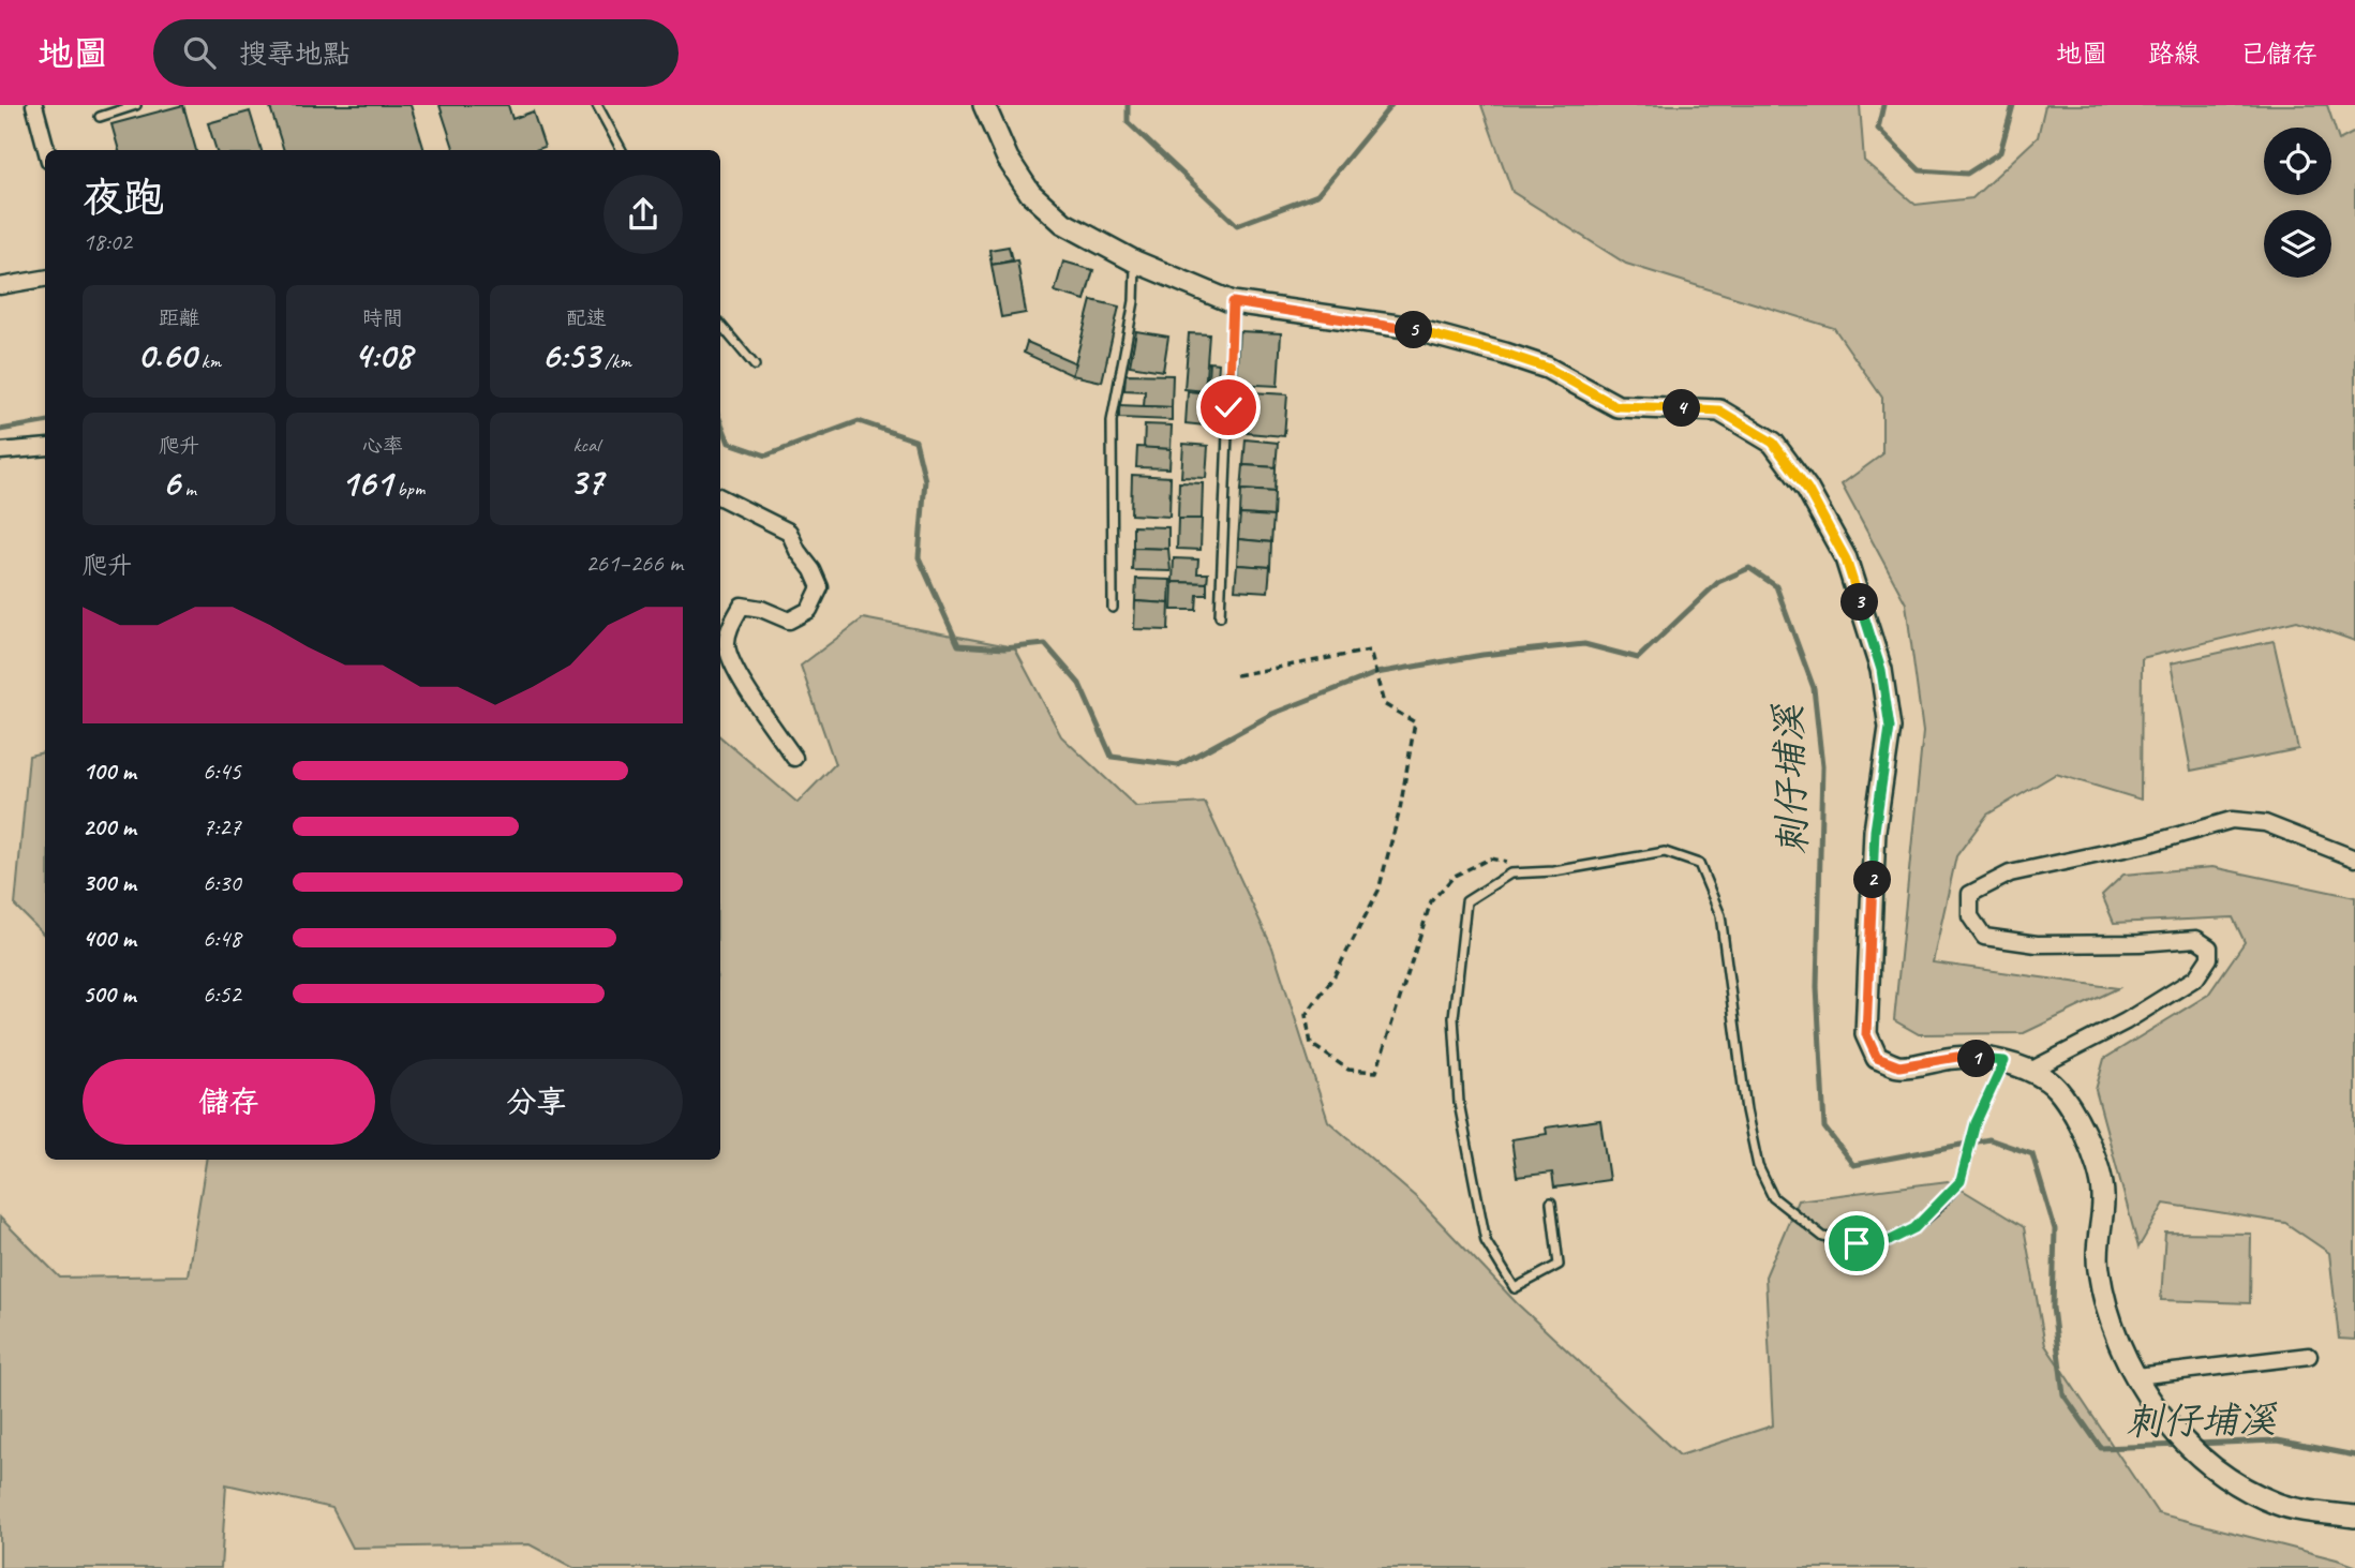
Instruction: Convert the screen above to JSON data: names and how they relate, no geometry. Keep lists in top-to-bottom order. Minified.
{"water":["刺仔埔溪"],"page":{"header":"地圖","search":"搜尋地點","nav":["地圖","路線","已儲存"],"heading":["夜跑","18:02"],"stats":[["距離","0.60 km"],["時間","4:08"],["配速","6:53 /km"],["爬升","6 m"],["心率","161 bpm"],["kcal","37"]],"pins":["5","4","3","2","1"],"chart":["爬升","261–266 m"],"list":[{"name":"100 m","note":"6:45"},{"name":"200 m","note":"7:27"},{"name":"300 m","note":"6:30"},{"name":"400 m","note":"6:48"},{"name":"500 m","note":"6:52"}],"buttons":["儲存","分享"]}}
